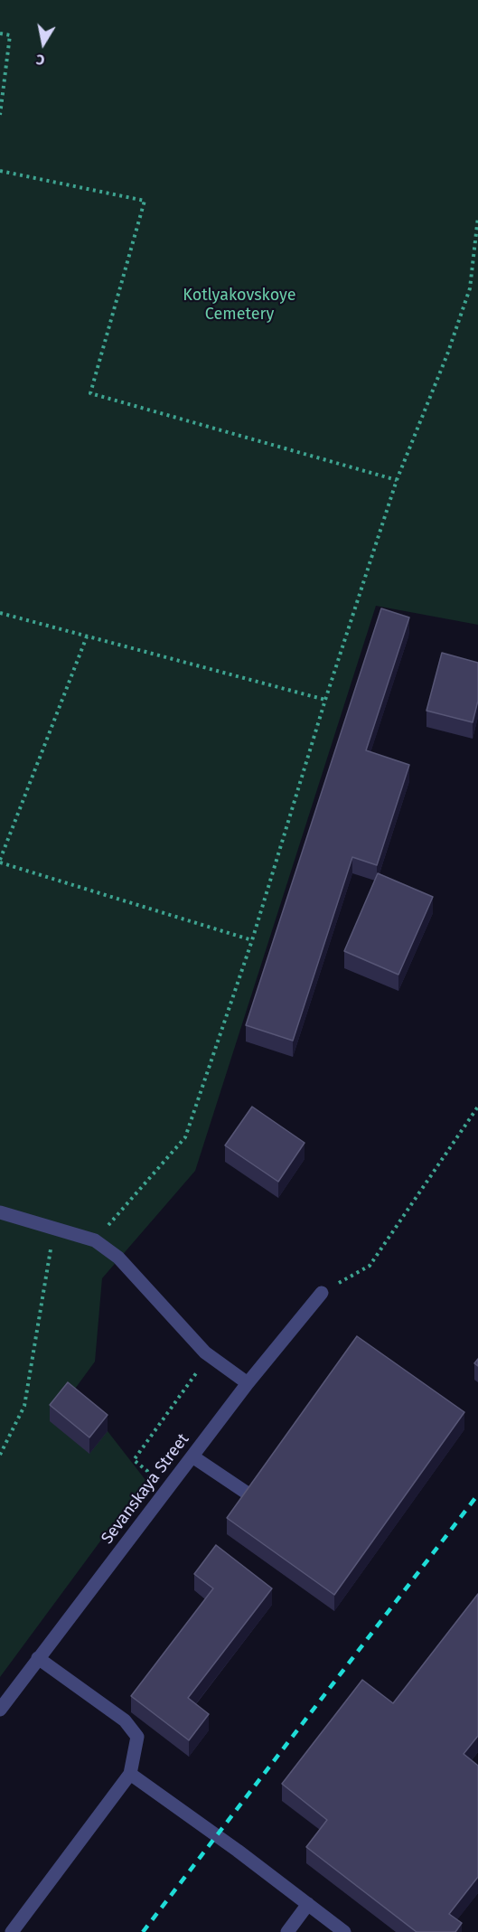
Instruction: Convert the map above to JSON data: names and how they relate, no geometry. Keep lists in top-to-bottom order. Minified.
{"streets":{"street":["Sevanskaya Street"]},"parks":["Kotlyakovskoye Cemetery"],"north":"bottom"}
